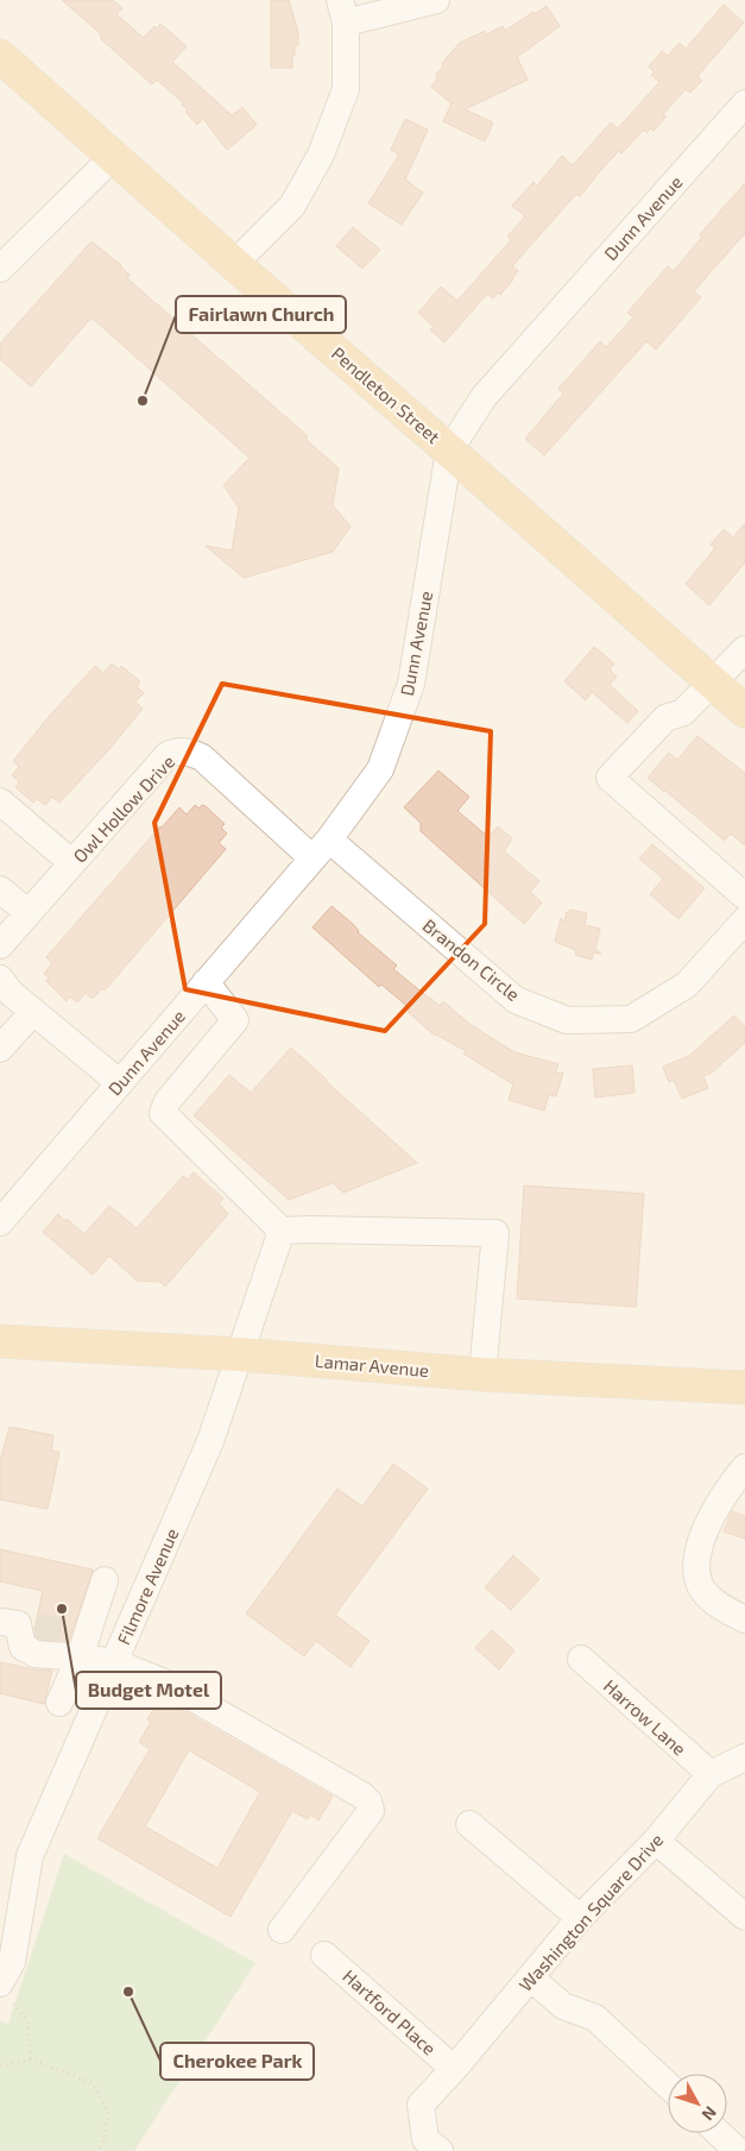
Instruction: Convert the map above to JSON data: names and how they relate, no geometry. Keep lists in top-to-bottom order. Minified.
{"streets":{"main road":["Pendleton Street","Lamar Avenue"],"street":["Dunn Avenue","Owl Hollow Drive","Brandon Circle","Filmore Avenue","Harrow Lane","Washington Square Drive","Hartford Place"]},"crossings":[["Dunn Avenue","Pendleton Street"],["Dunn Avenue","Owl Hollow Drive"],["Dunn Avenue","Brandon Circle"],["Owl Hollow Drive","Brandon Circle"],["Lamar Avenue","Filmore Avenue"],["Harrow Lane","Washington Square Drive"],["Washington Square Drive","Hartford Place"]],"places":["Fairlawn Church","Budget Motel","Cherokee Park"],"north":"bottom right"}
